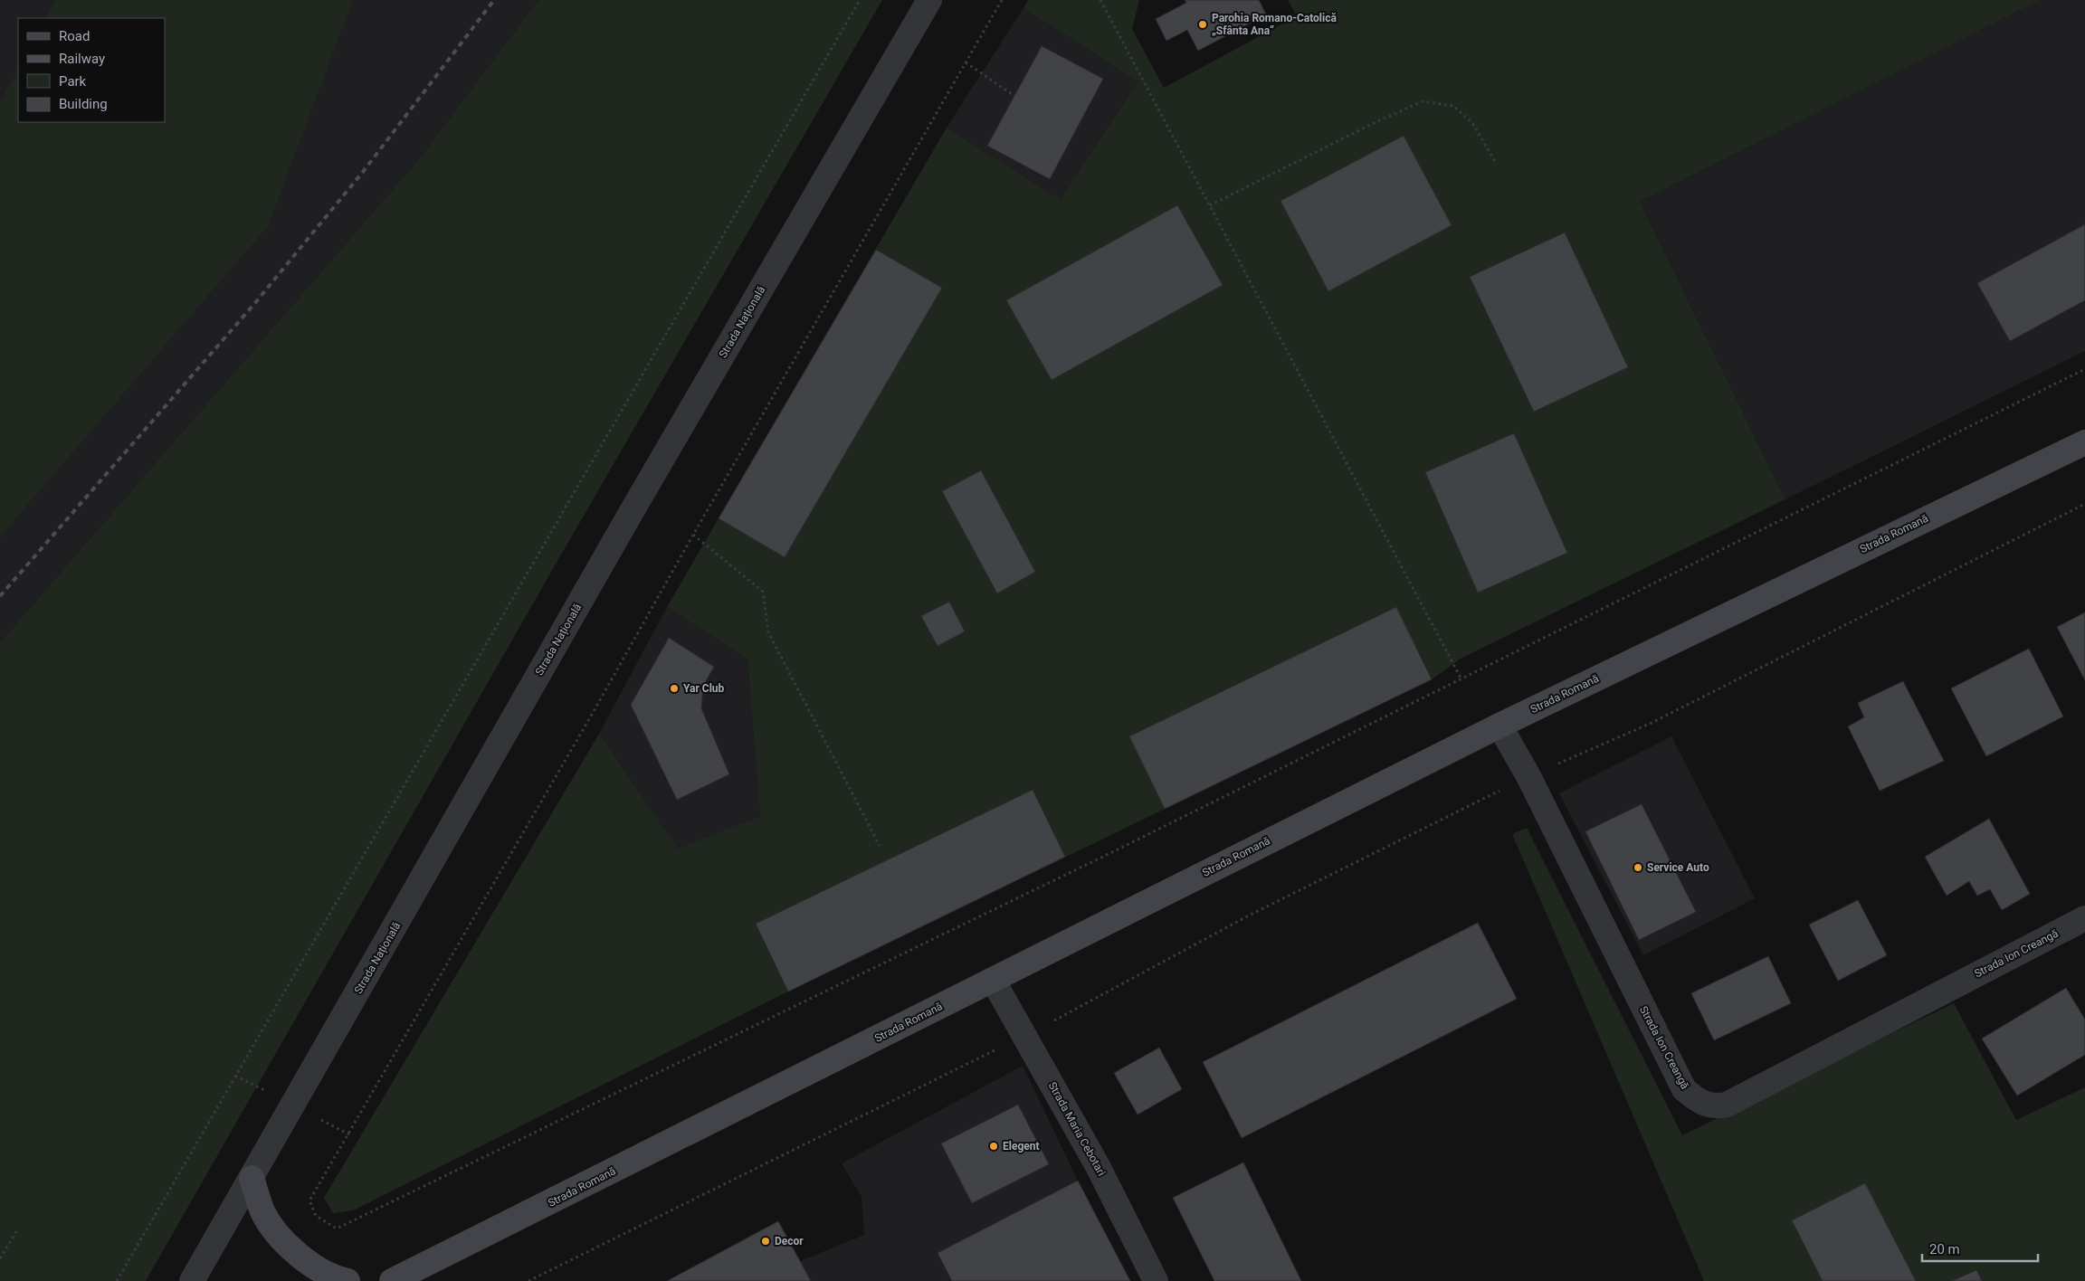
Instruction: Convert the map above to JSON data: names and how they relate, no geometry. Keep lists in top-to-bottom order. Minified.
{"streets":{"main road":["Strada Romană"],"street":["Strada Națională","Strada Ion Creangă","Strada Maria Cebotari"]},"crossings":[["Strada Romană","Strada Ion Creangă"],["Strada Romană","Strada Maria Cebotari"]],"places":["Parohia Romano-Catolică „Sfânta Ana”","Yar Club","Service Auto","Elegent","Decor"],"legend":["Road","Railway","Park","Building"],"scale_bar":"20 m"}
